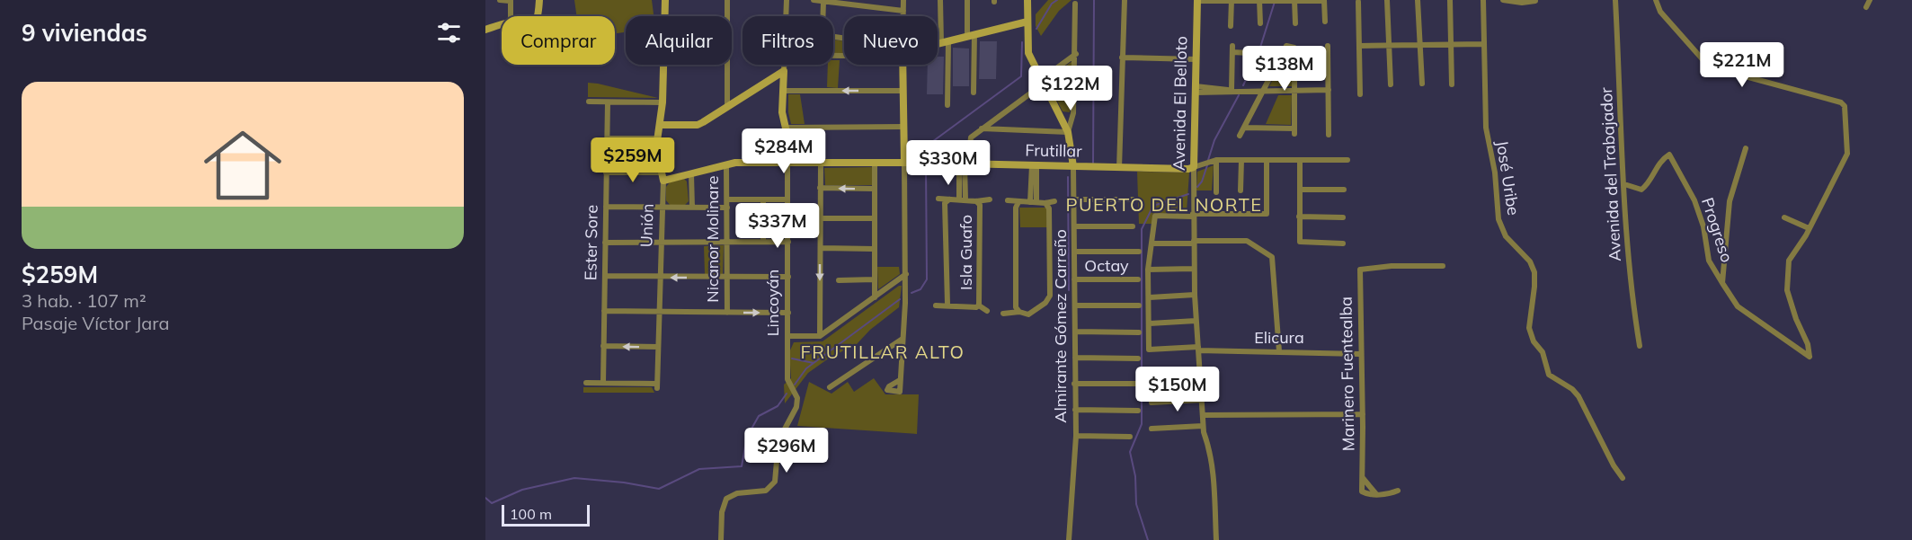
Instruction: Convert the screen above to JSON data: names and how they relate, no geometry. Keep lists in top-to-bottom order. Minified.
{"streets":{"street":["Avenida El Belloto","Frutillar","Avenida del Trabajador","José Uribe","Unión","Progreso","Nicanor Molinare","Ester Sore","Isla Guafo","Octay","Lincoyán","Almirante Gómez Carreño","Elicura","Marinero Fuentealba"]},"crossings":[["Avenida El Belloto","Frutillar"],["Avenida El Belloto","Elicura"],["Frutillar","Unión"],["Frutillar","Nicanor Molinare"],["Frutillar","Lincoyán"],["Frutillar","Almirante Gómez Carreño"],["Avenida del Trabajador","Progreso"],["Unión","Ester Sore"],["Octay","Almirante Gómez Carreño"],["Elicura","Marinero Fuentealba"]],"districts":["PUERTO DEL NORTE","FRUTILLAR ALTO"],"scale_bar":"100 m","page":{"heading":"9 viviendas","chip":["Comprar","Alquilar","Filtros","Nuevo"],"price":["$221M","$138M","$122M","$284M","$259M","$330M","$337M","$150M","$296M"],"list":[{"name":"$259M","note":"3 hab. · 107 m² · Pasaje Víctor Jara"}],"scale":"100 m"}}
